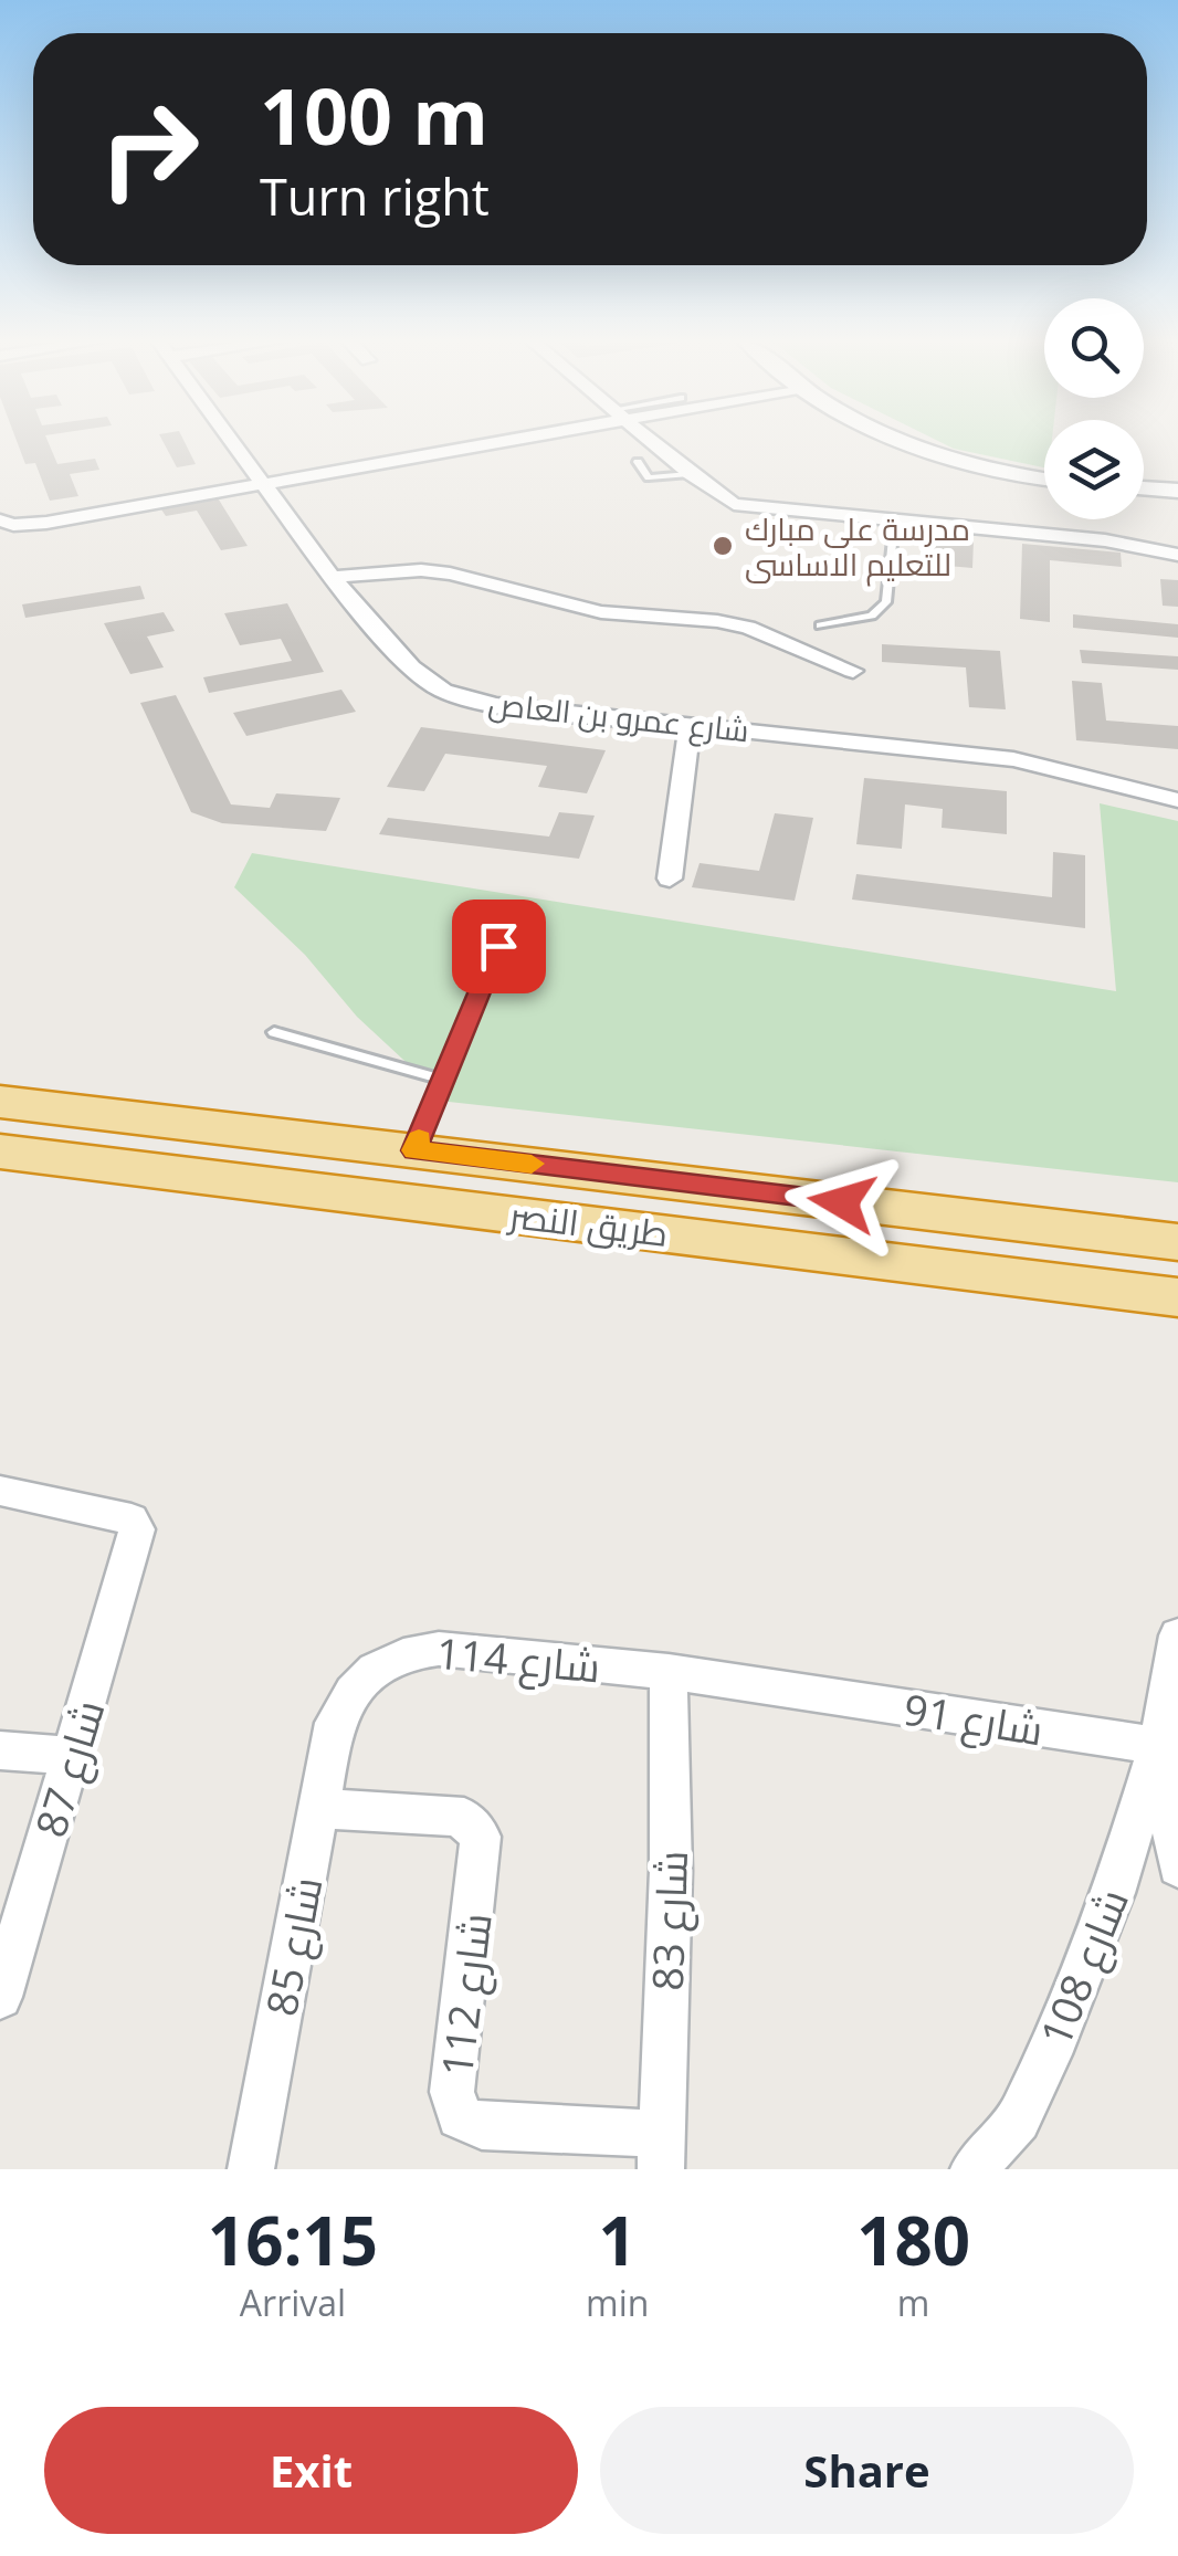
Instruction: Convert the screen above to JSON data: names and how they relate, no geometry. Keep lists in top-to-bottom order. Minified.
{"streets":{"highway":["طريق النصر"],"street":["شارع عمرو بن العاص","شارع 114","شارع 91","شارع 87","شارع 83","شارع 85","شارع 108","شارع 112"]},"crossings":[["شارع 114","شارع 91"],["شارع 114","شارع 83"],["شارع 114","شارع 85"],["شارع 91","شارع 83"],["شارع 91","شارع 108"],["شارع 83","شارع 112"],["شارع 85","شارع 112"]],"places":["مدرسة على مبارك للتعليم الاساسى"],"page":{"turn":["100 m","Turn right"],"eta":["16:15","Arrival","1","min","180","m"],"buttons":["Exit","Share"]}}
